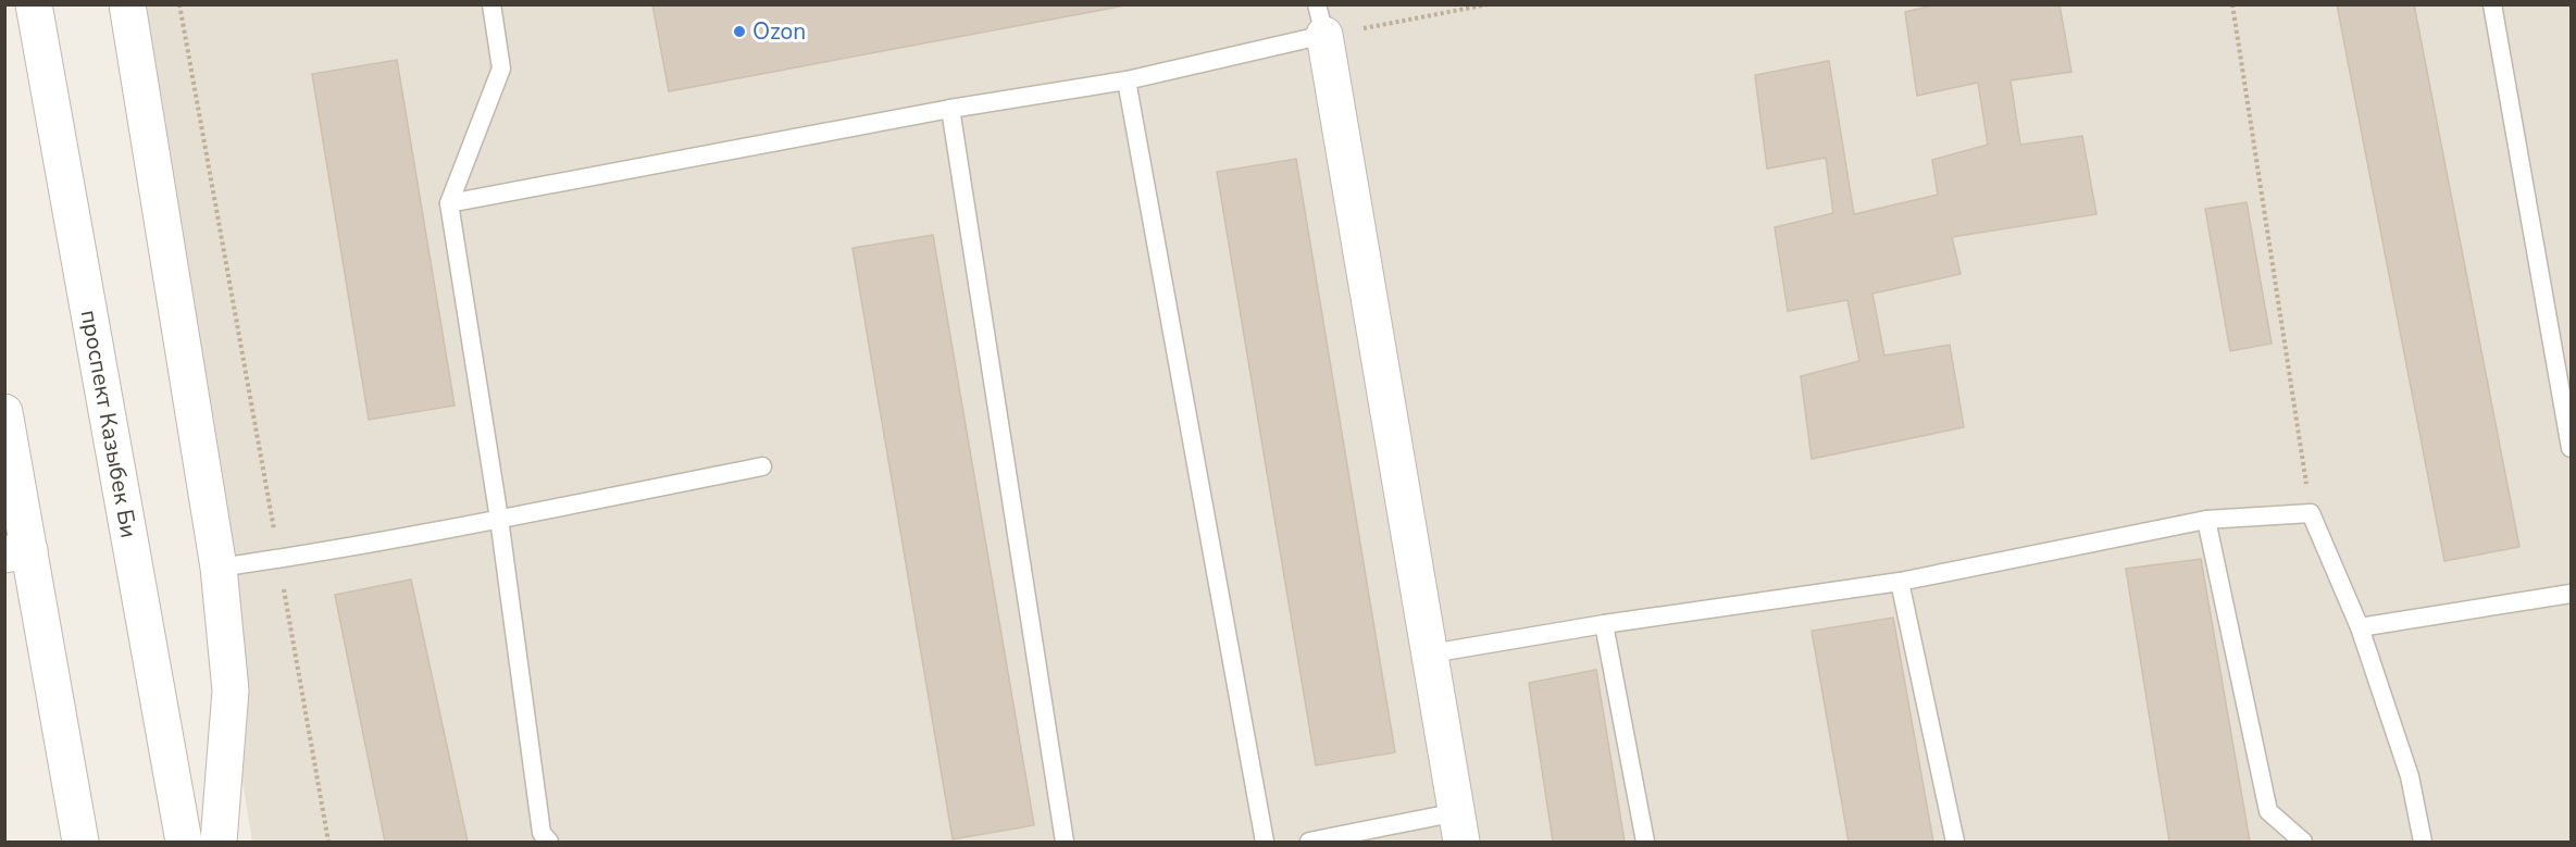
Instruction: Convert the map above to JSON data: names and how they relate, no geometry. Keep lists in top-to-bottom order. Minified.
{"streets":{"street":["проспект Казыбек Би"]},"places":["Ozon"]}
